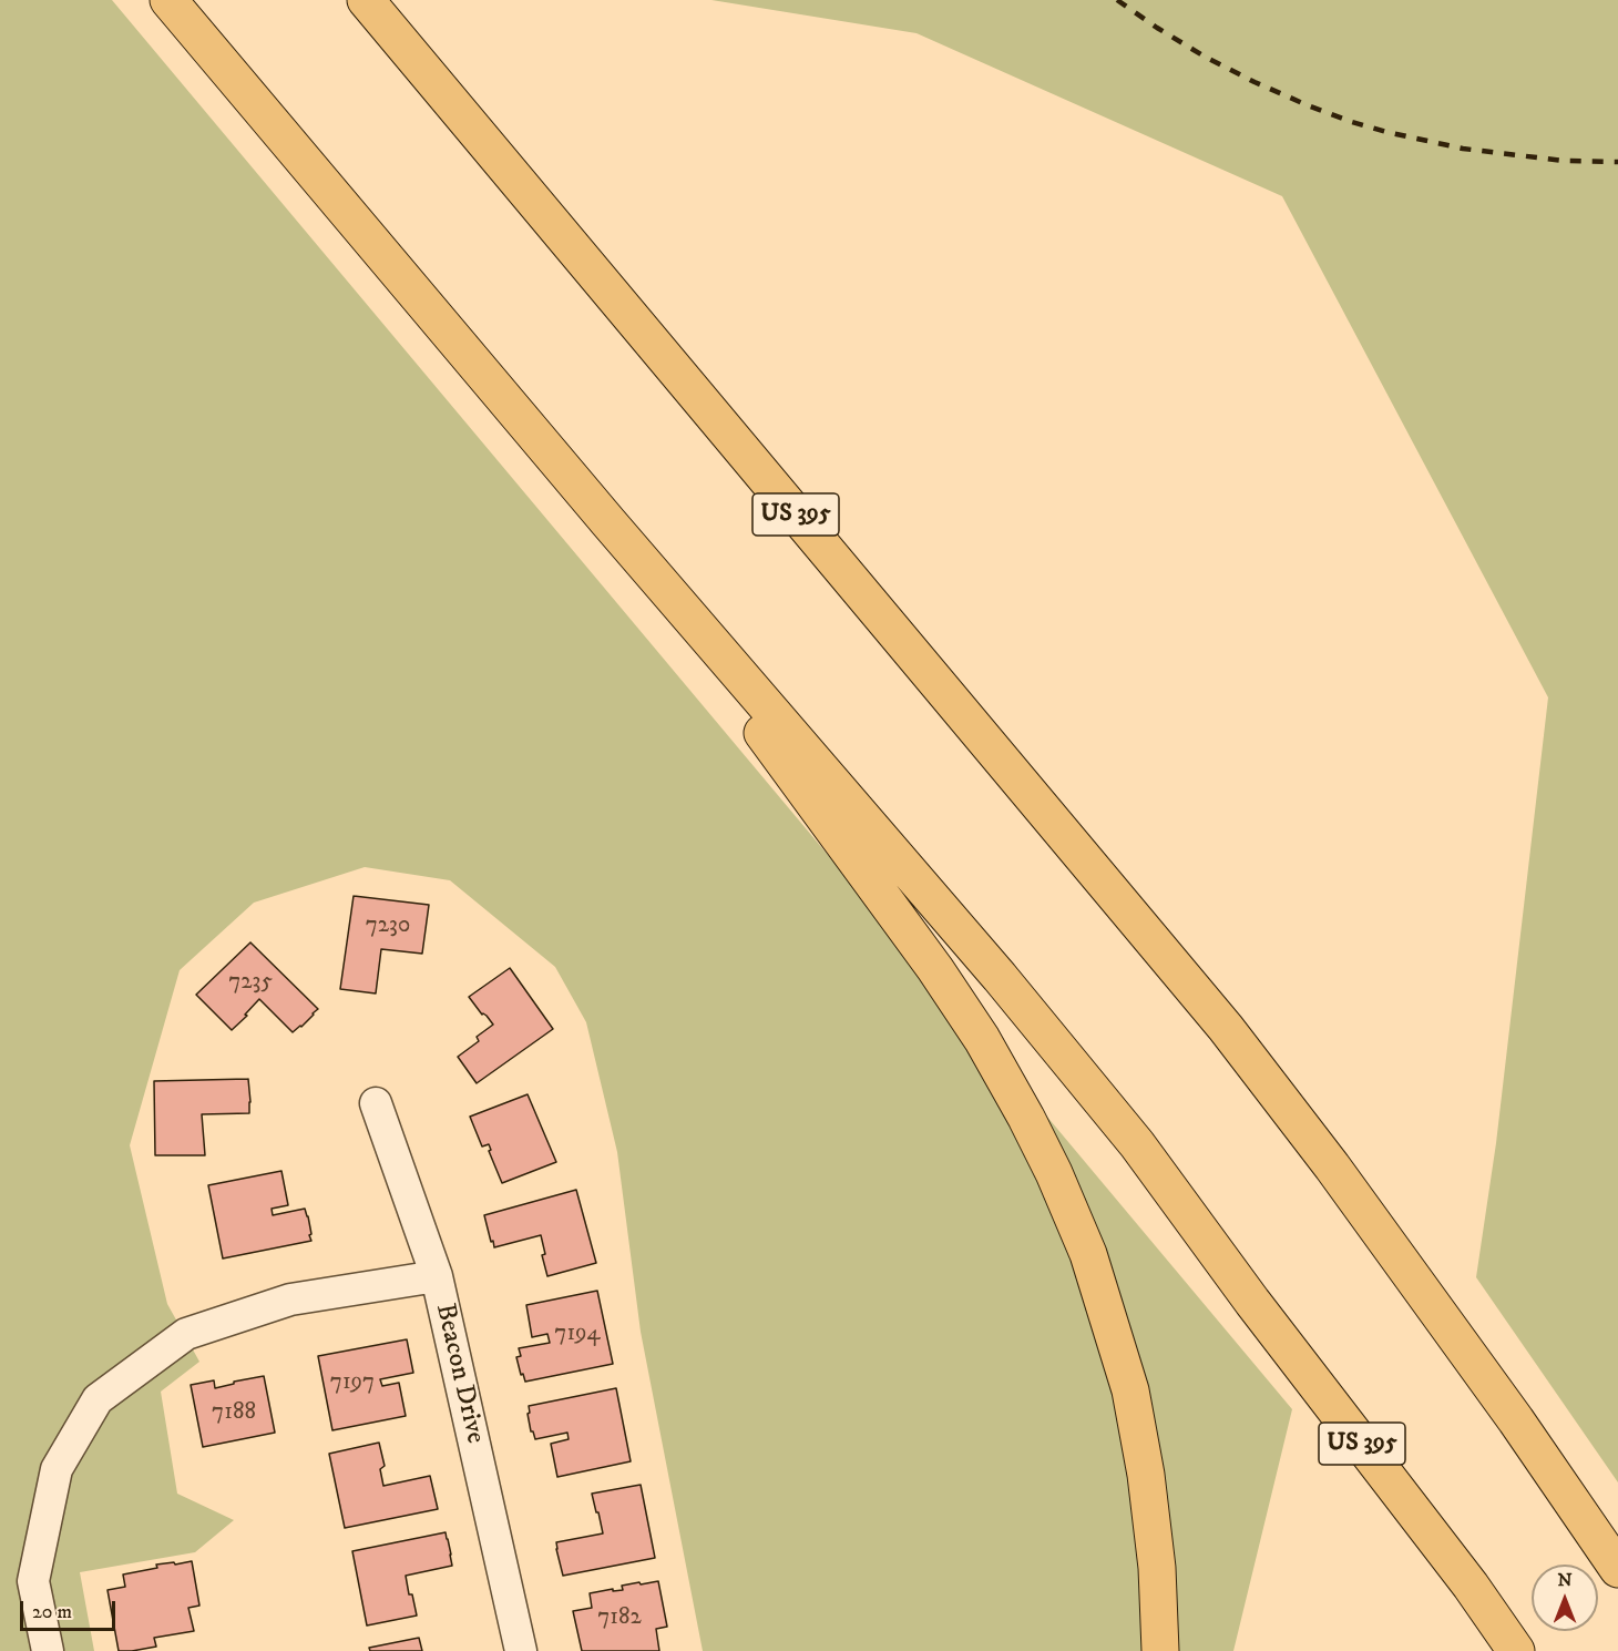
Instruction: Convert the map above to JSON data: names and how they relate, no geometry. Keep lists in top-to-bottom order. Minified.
{"streets":{"highway":["US 395"],"street":["Beacon Drive"]},"house_numbers":["7230","7235","7194","7197","7188","7182"],"scale_bar":"20 m","north":"top"}
